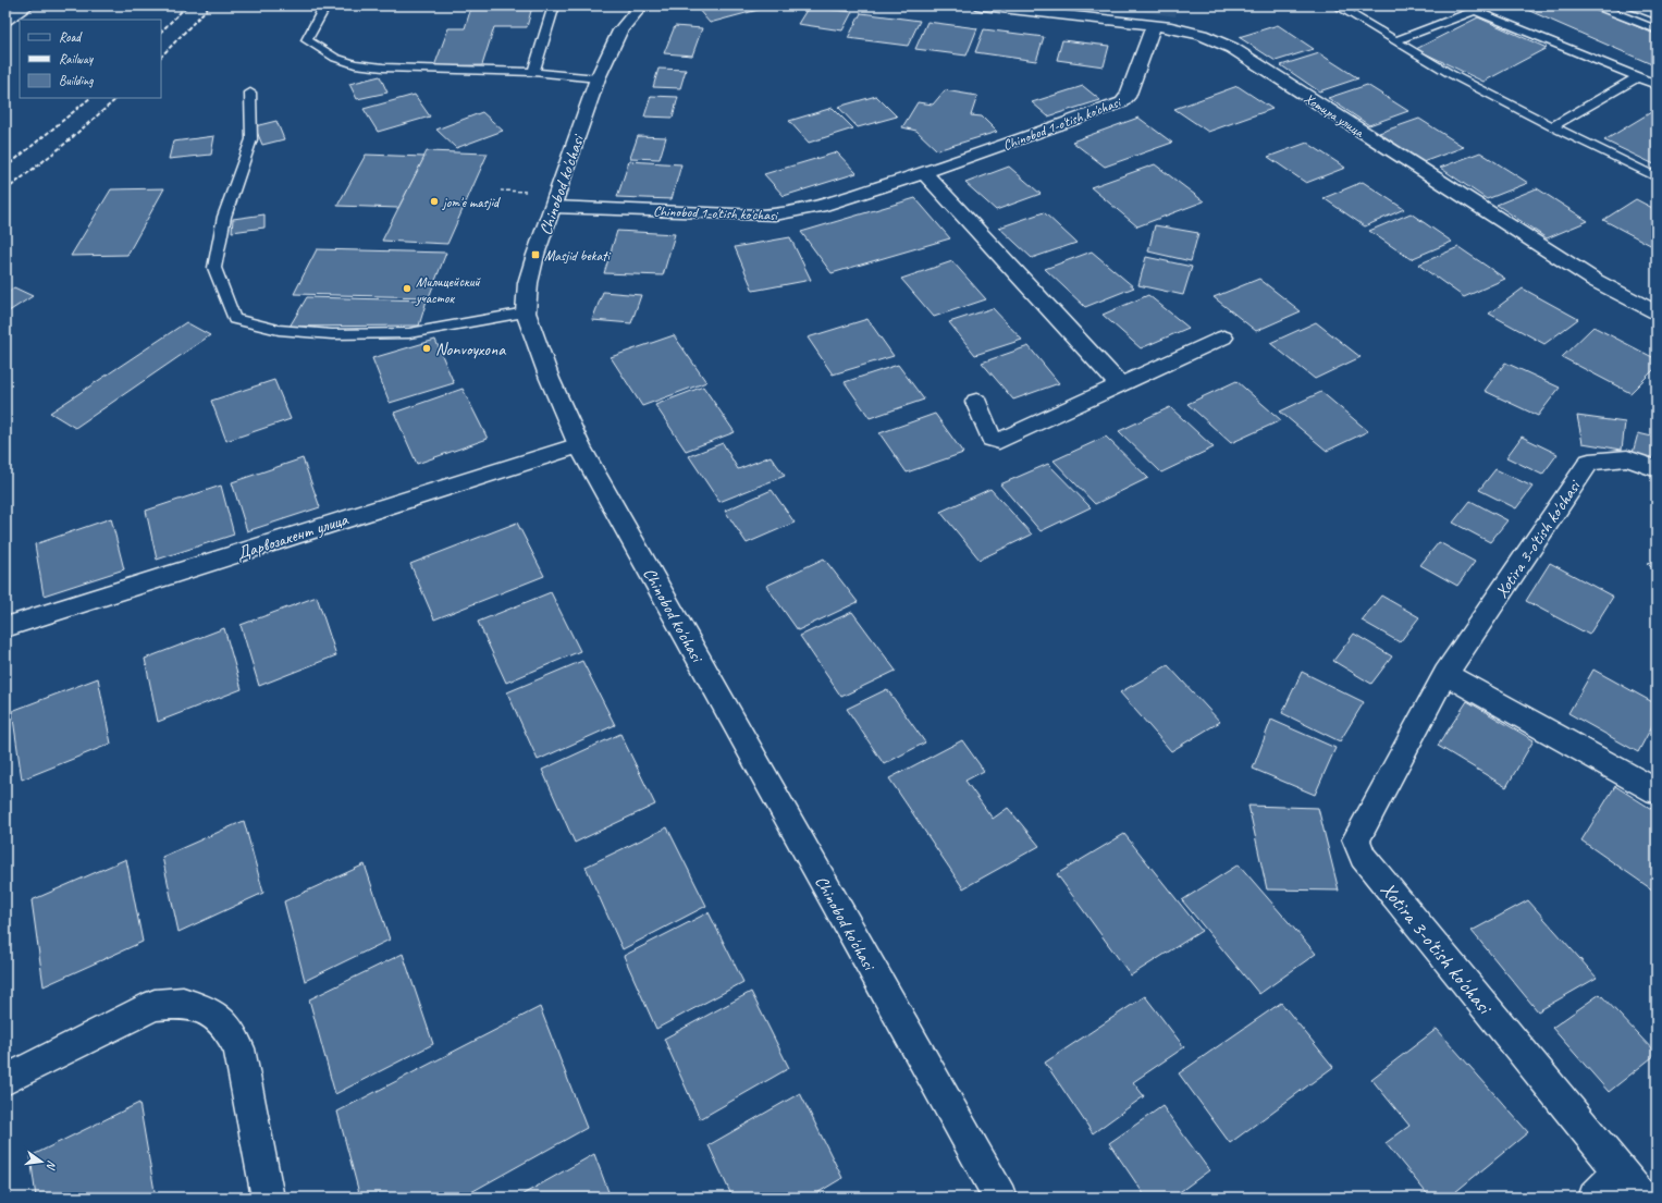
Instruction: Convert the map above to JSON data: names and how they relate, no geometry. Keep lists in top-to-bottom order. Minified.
{"streets":{"street":["Хотира улица","Chinobod 1-o'tish ko'chasi","Chinobod ko'chasi","Дарвозакент улица","Xotira 3-o'tish ko'chasi"]},"crossings":[["Хотира улица","Chinobod 1-o'tish ko'chasi"],["Chinobod 1-o'tish ko'chasi","Chinobod ko'chasi"],["Chinobod ko'chasi","Дарвозакент улица"]],"places":{"other":["jom'e masjid","Милицейский участок","Nonvoyxona"],"transit":["Masjid bekati"]},"legend":["Road","Railway","Building"],"north":"right"}
